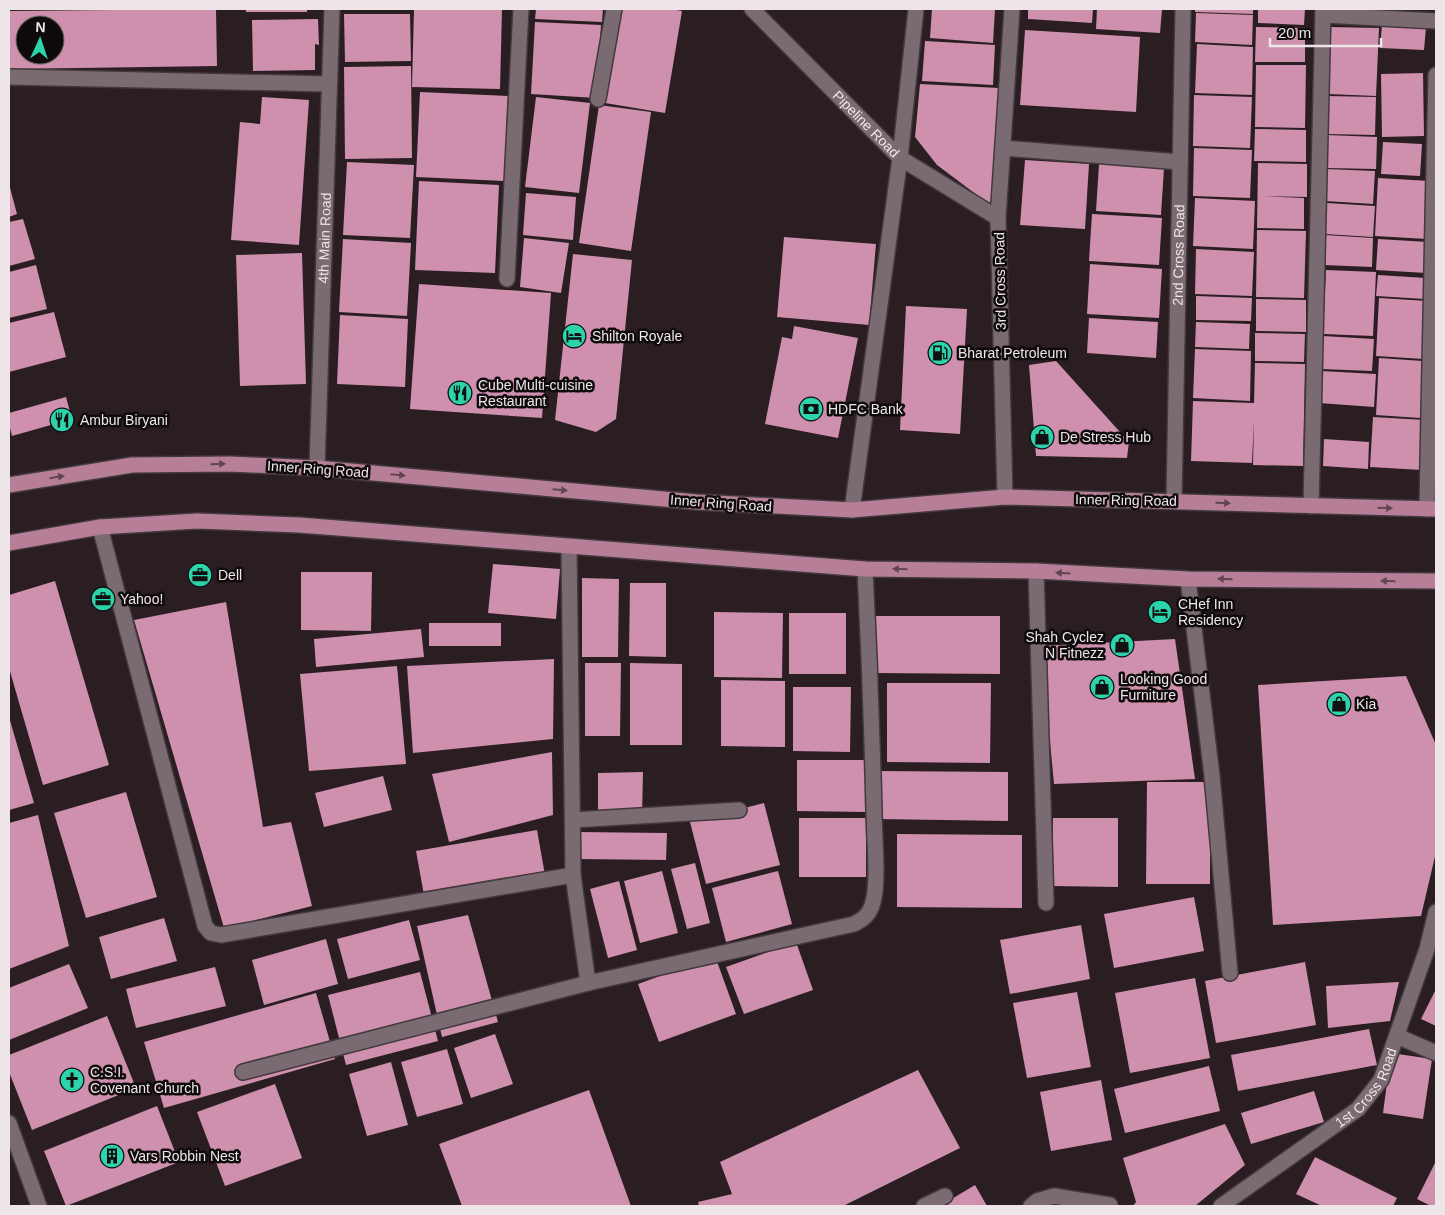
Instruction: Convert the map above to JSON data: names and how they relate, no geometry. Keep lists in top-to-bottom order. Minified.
{"streets":{"main road":["Inner Ring Road"],"street":["Pipeline Road","4th Main Road","2nd Cross Road","3rd Cross Road","1st Cross Road"]},"crossings":[["Pipeline Road","3rd Cross Road"],["4th Main Road","Inner Ring Road"],["2nd Cross Road","Inner Ring Road"],["3rd Cross Road","Inner Ring Road"]],"places":{"hotel":["Shilton Royale","CHef Inn Residency"],"fuel station":["Bharat Petroleum"],"restaurant":["Cube Multi-cuisine Restaurant","Ambur Biryani"],"bank":["HDFC Bank"],"shop":["De Stress Hub","Shah Cyclez N Fitnezz","Looking Good Furniture","Kia"],"office":["Dell","Yahoo!"],"church":["C.S.I. Covenant Church"],"building":["Vars Robbin Nest"]},"scale_bar":"20 m","north":"top"}
